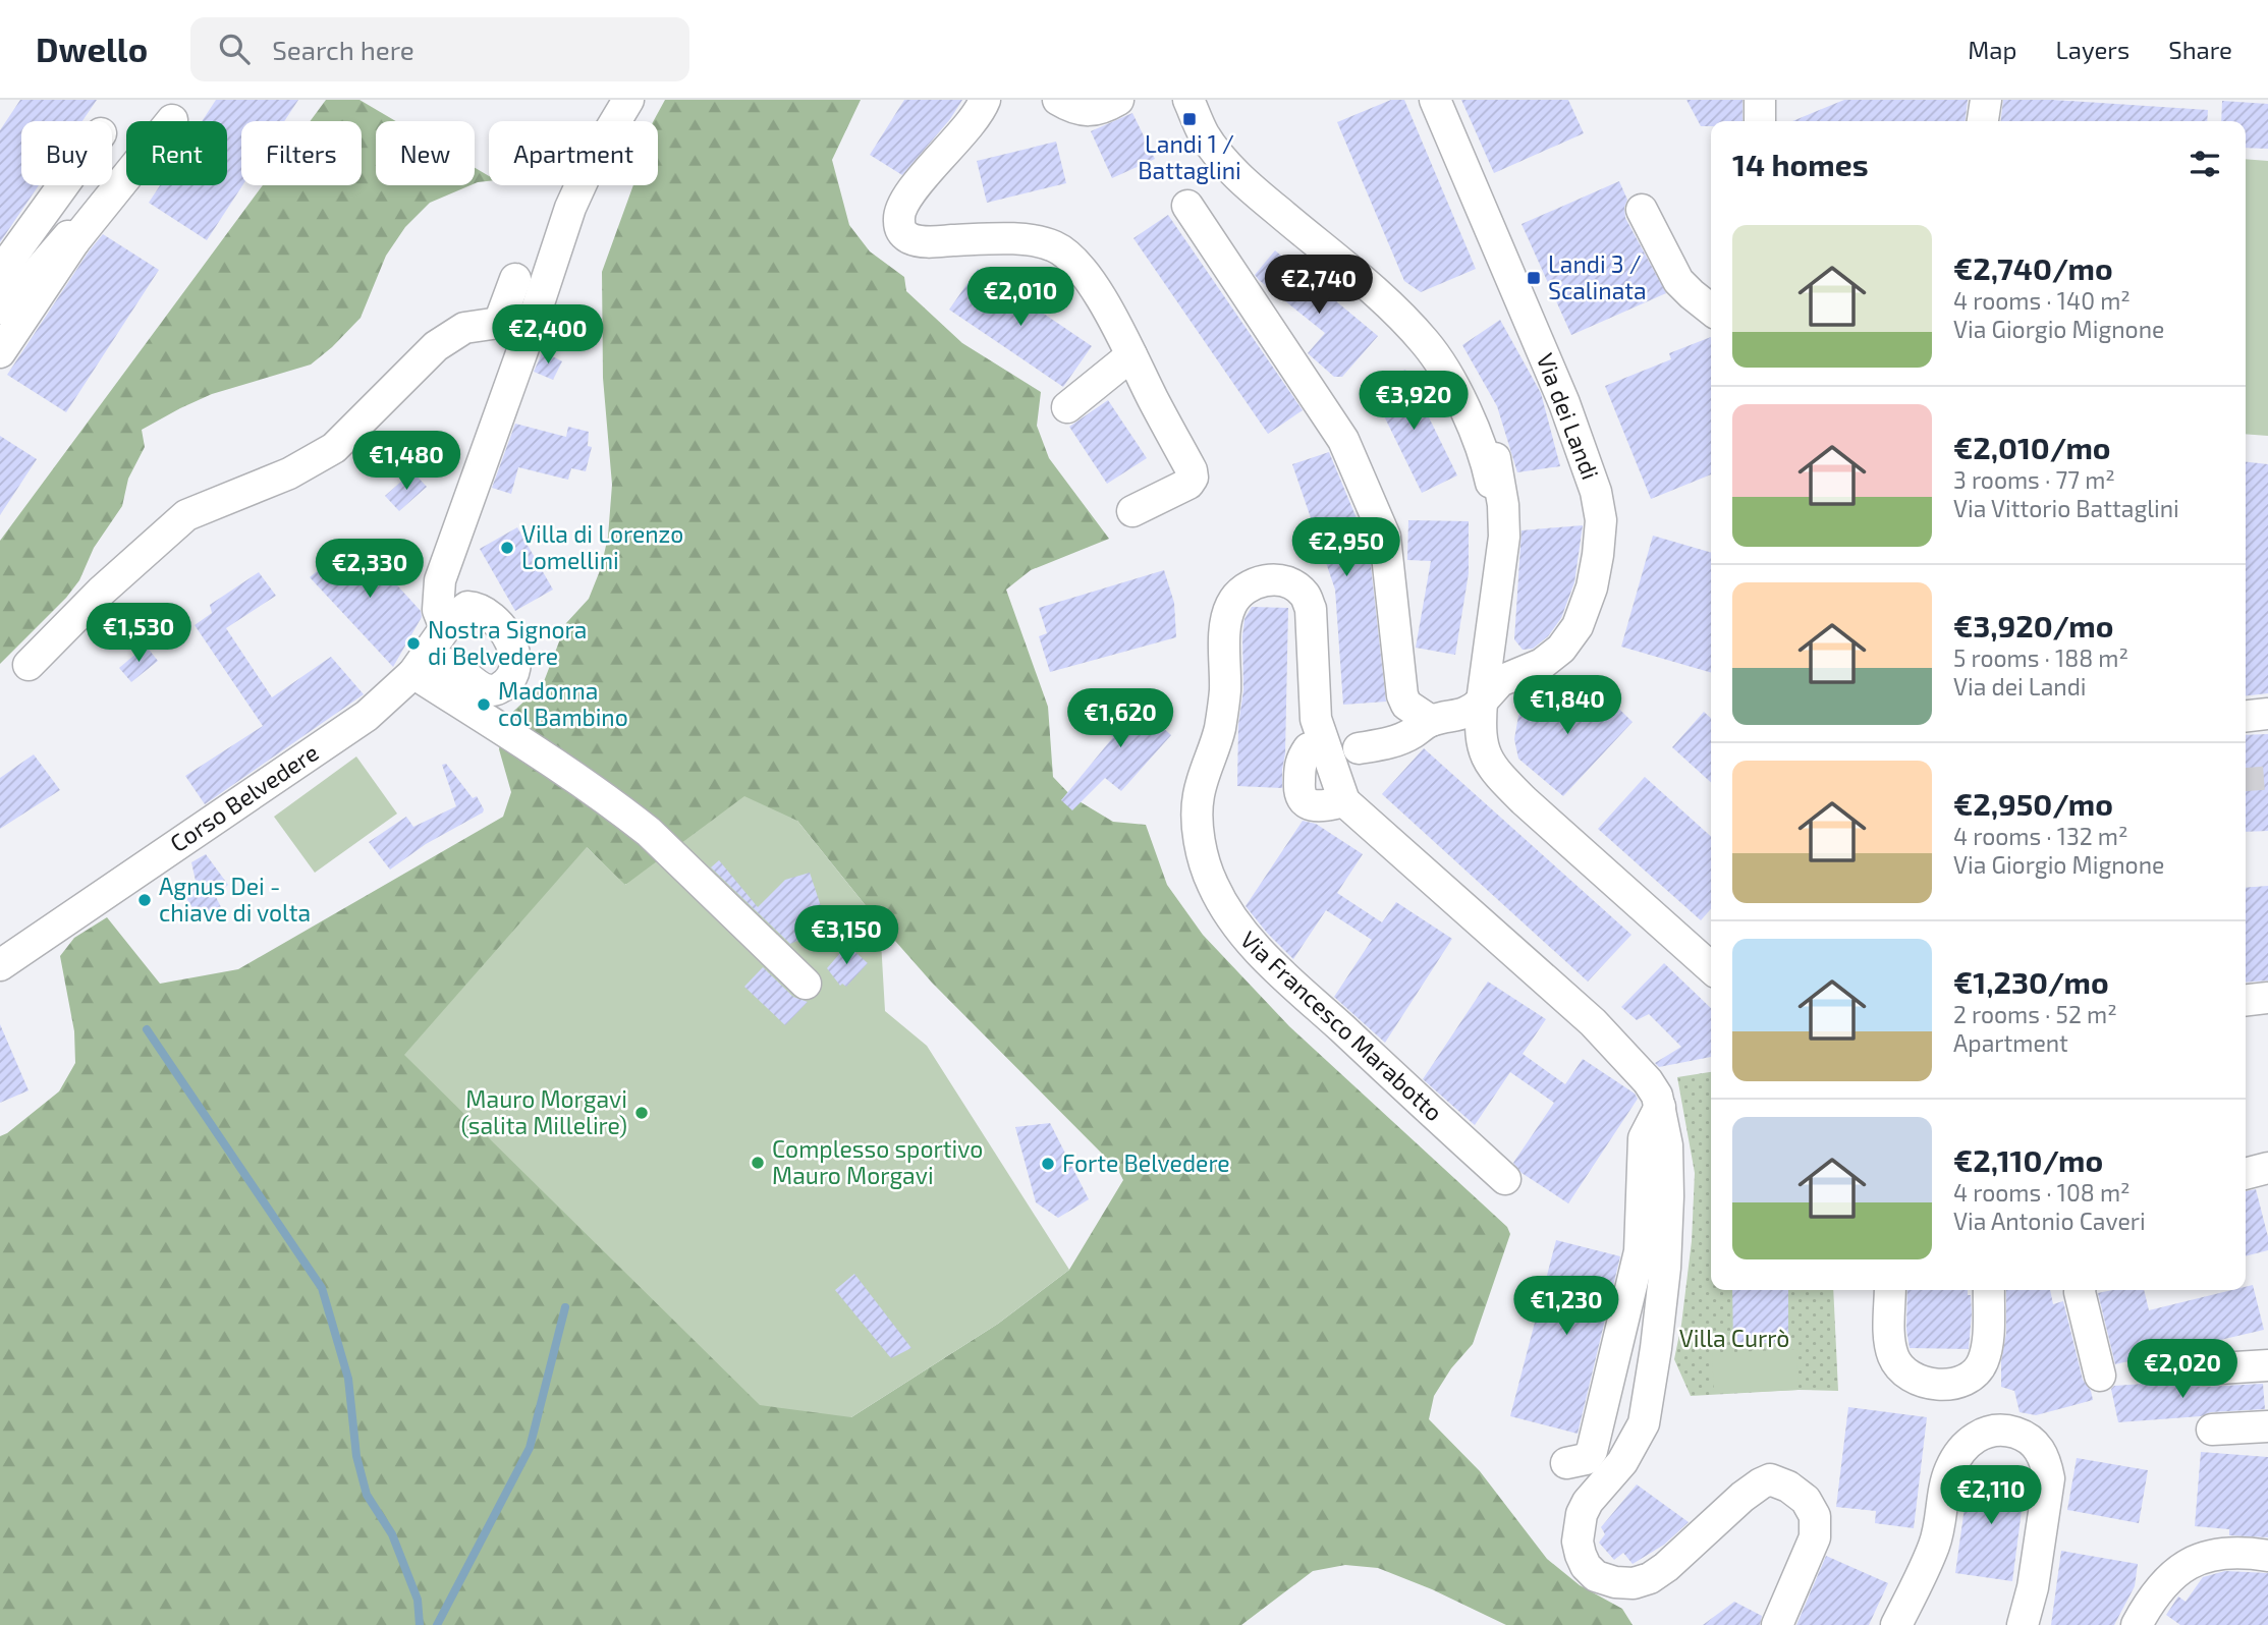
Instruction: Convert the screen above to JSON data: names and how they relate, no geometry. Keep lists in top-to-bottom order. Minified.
{"streets":{"street":["Via dei Landi","Corso Belvedere","Via Francesco Marabotto"]},"parks":["Villa Currò"],"places":{"transit":["Landi 1 / Battaglini","Landi 3 / Scalinata"],"other":["Villa di Lorenzo Lomellini","Nostra Signora di Belvedere","Madonna col Bambino","Agnus Dei - chiave di volta","Mauro Morgavi (salita Millelire)","Complesso sportivo Mauro Morgavi","Forte Belvedere"]},"page":{"header":"Dwello","search":"Search here","nav":["Map","Layers","Share"],"chip":["Buy","Rent","Filters","New","Apartment"],"heading":"14 homes","list":[{"name":"€2,740/mo","note":"4 rooms · 140 m² · Via Giorgio Mignone"},{"name":"€2,010/mo","note":"3 rooms · 77 m² · Via Vittorio Battaglini"},{"name":"€3,920/mo","note":"5 rooms · 188 m² · Via dei Landi"},{"name":"€2,950/mo","note":"4 rooms · 132 m² · Via Giorgio Mignone"},{"name":"€1,230/mo","note":"2 rooms · 52 m² · Apartment"},{"name":"€2,110/mo","note":"4 rooms · 108 m² · Via Antonio Caveri"}],"price":["€2,740","€2,010","€2,400","€3,920","€1,480","€2,950","€2,330","€1,530","€1,840","€1,620","€3,150","€1,230","€2,020","€2,110"]}}
